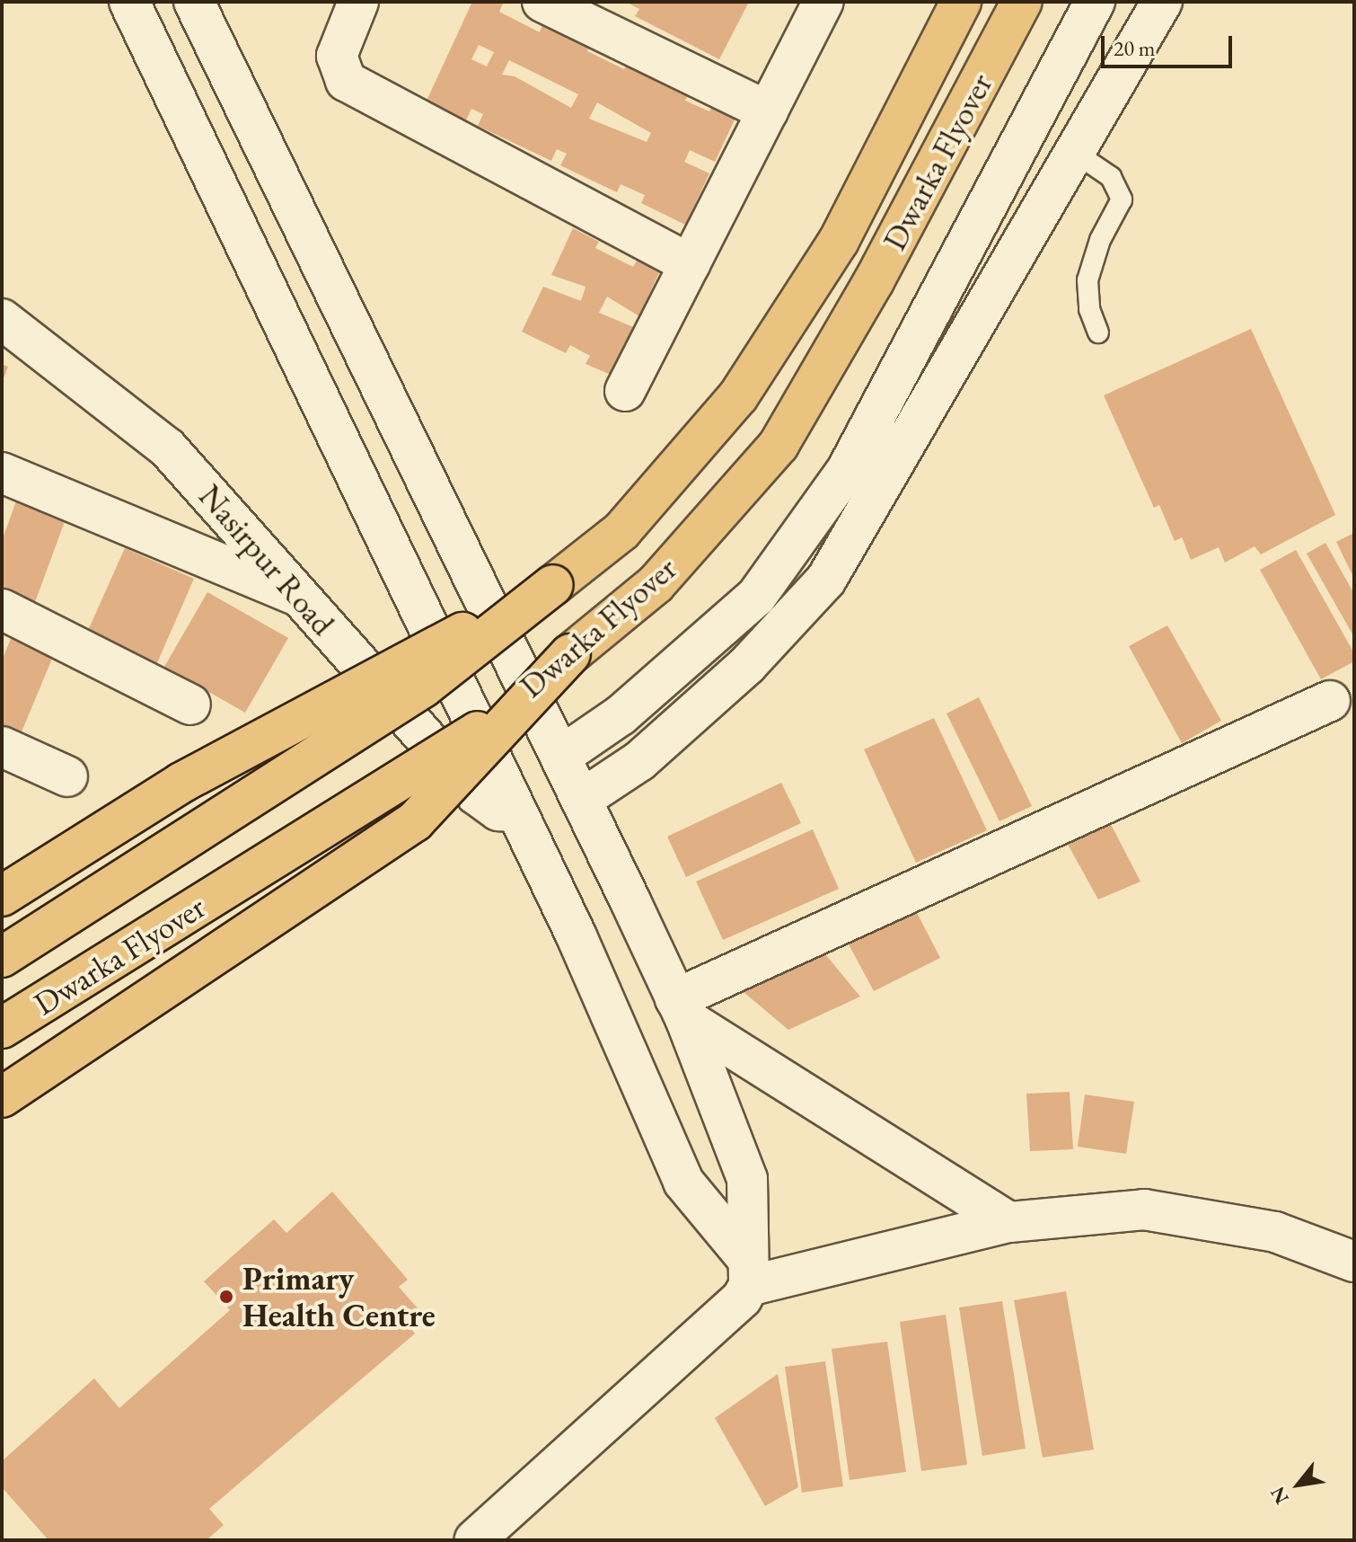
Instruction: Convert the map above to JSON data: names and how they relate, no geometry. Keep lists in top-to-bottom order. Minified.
{"streets":{"main road":["Dwarka Flyover"],"street":["Nasirpur Road"]},"places":["Primary Health Centre"],"scale_bar":"20 m","north":"bottom left"}
